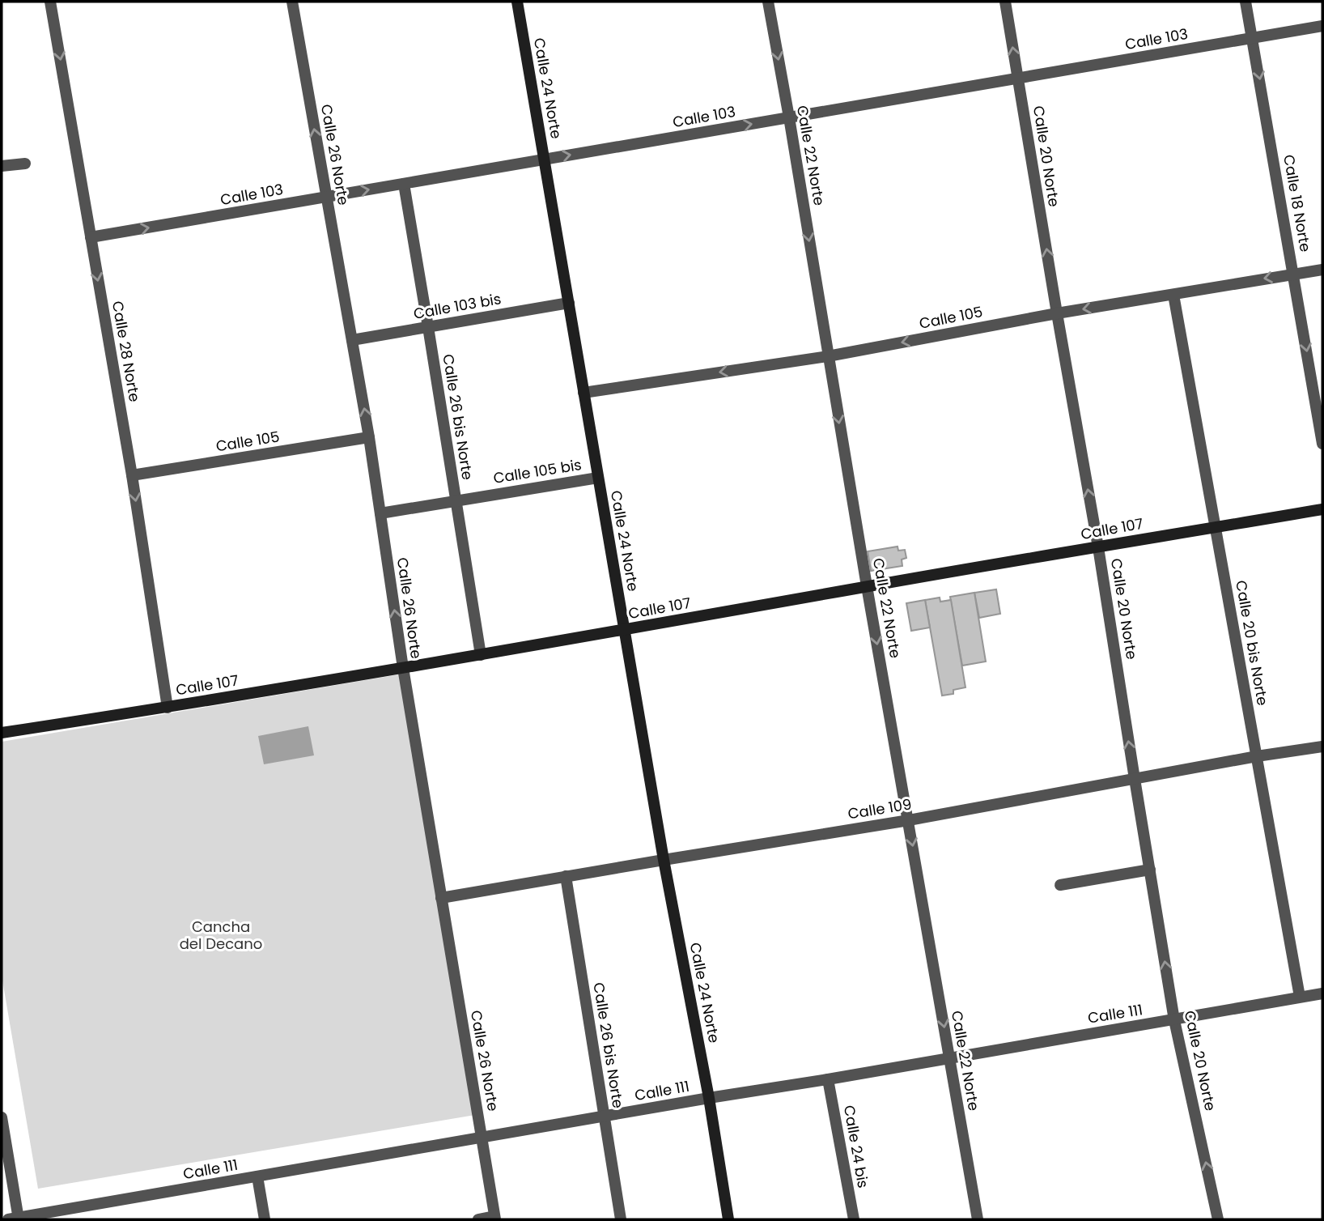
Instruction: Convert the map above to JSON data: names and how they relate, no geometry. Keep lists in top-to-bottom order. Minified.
{"streets":{"street":["Calle 103","Calle 24 Norte","Calle 26 Norte","Calle 22 Norte","Calle 20 Norte","Calle 18 Norte","Calle 103 bis","Calle 105","Calle 28 Norte","Calle 26 bis Norte","Calle 105 bis","Calle 107","Calle 20 bis Norte","Calle 109","Calle 111","Calle 24 bis"]},"crossings":[["Calle 103","Calle 24 Norte"],["Calle 103","Calle 26 Norte"],["Calle 103","Calle 22 Norte"],["Calle 103","Calle 20 Norte"],["Calle 103","Calle 18 Norte"],["Calle 103","Calle 28 Norte"],["Calle 103","Calle 26 bis Norte"],["Calle 24 Norte","Calle 103 bis"],["Calle 24 Norte","Calle 105"],["Calle 24 Norte","Calle 105 bis"],["Calle 24 Norte","Calle 107"],["Calle 24 Norte","Calle 109"],["Calle 24 Norte","Calle 111"],["Calle 26 Norte","Calle 103 bis"],["Calle 26 Norte","Calle 105"],["Calle 26 Norte","Calle 105 bis"],["Calle 26 Norte","Calle 107"],["Calle 26 Norte","Calle 109"],["Calle 26 Norte","Calle 111"],["Calle 22 Norte","Calle 105"],["Calle 22 Norte","Calle 107"],["Calle 22 Norte","Calle 109"],["Calle 22 Norte","Calle 111"],["Calle 20 Norte","Calle 105"],["Calle 20 Norte","Calle 107"],["Calle 20 Norte","Calle 109"],["Calle 20 Norte","Calle 111"],["Calle 18 Norte","Calle 105"],["Calle 103 bis","Calle 26 bis Norte"],["Calle 105","Calle 28 Norte"],["Calle 105","Calle 20 bis Norte"],["Calle 28 Norte","Calle 107"],["Calle 26 bis Norte","Calle 105 bis"],["Calle 26 bis Norte","Calle 107"],["Calle 26 bis Norte","Calle 109"],["Calle 26 bis Norte","Calle 111"],["Calle 107","Calle 20 bis Norte"],["Calle 20 bis Norte","Calle 109"],["Calle 20 bis Norte","Calle 111"],["Calle 111","Calle 24 bis"]],"one_way":["Calle 103","Calle 26 Norte","Calle 22 Norte","Calle 20 Norte","Calle 18 Norte","Calle 105","Calle 28 Norte"],"parks":["Cancha del Decano"]}
